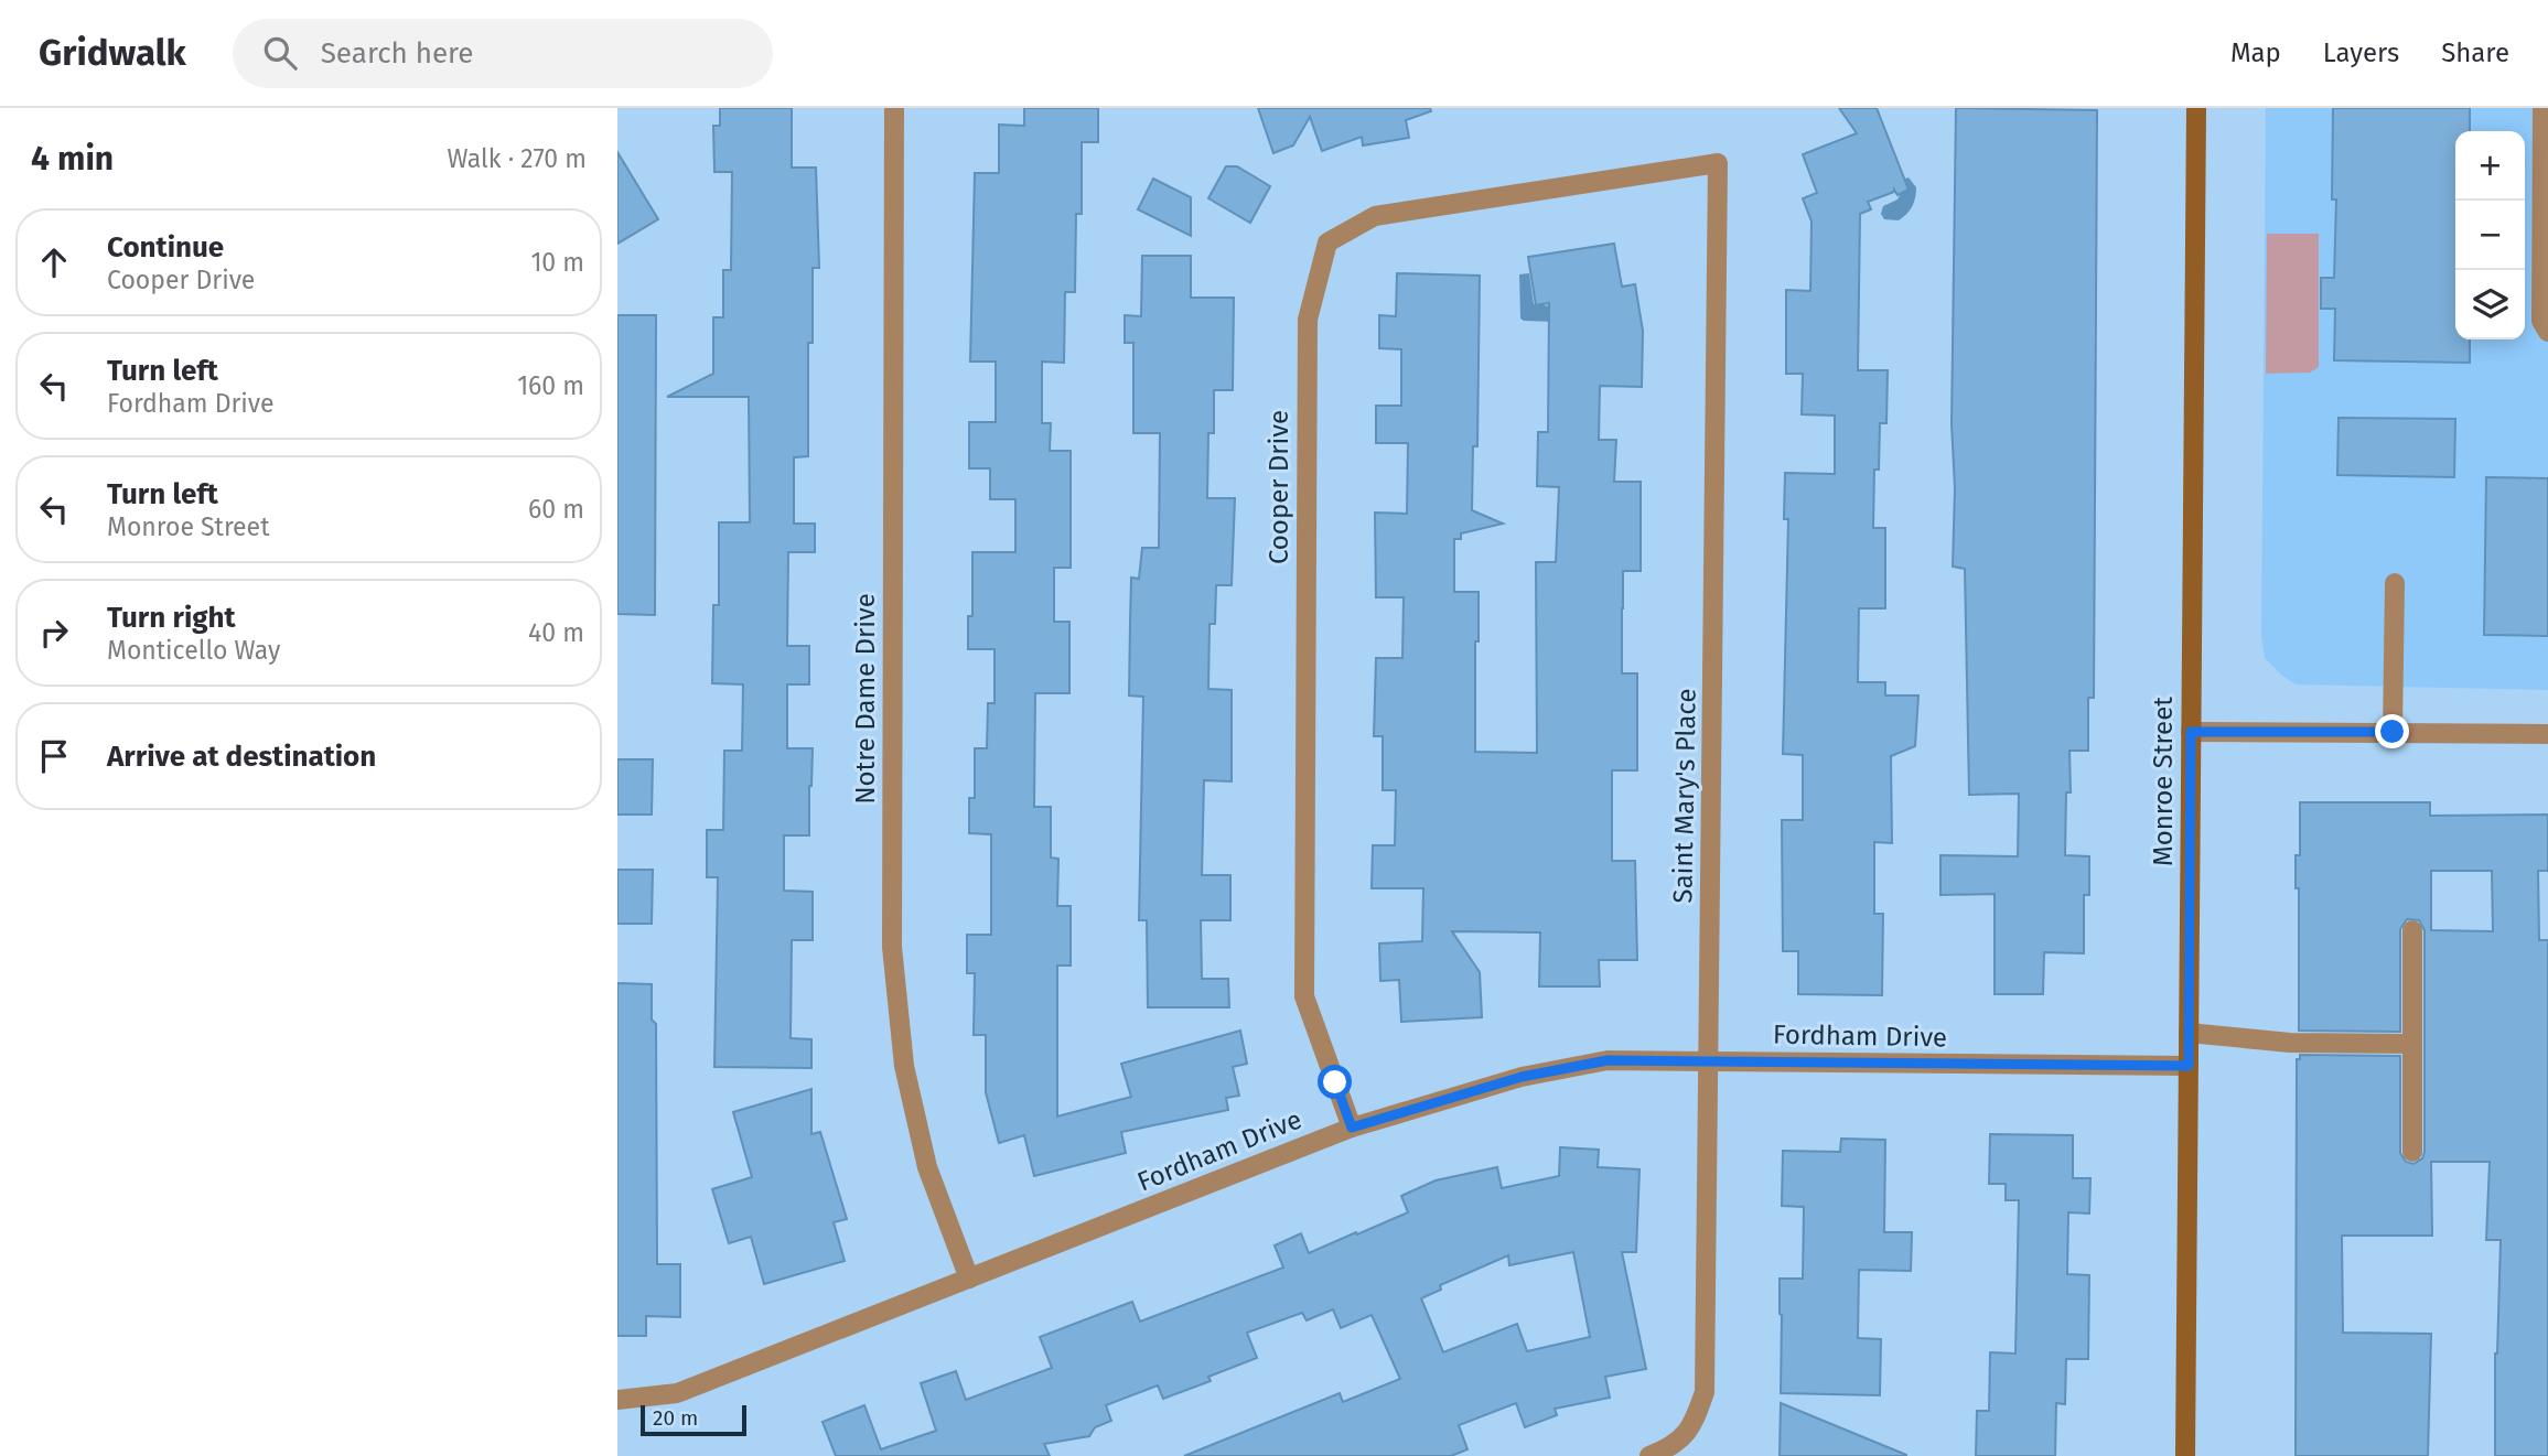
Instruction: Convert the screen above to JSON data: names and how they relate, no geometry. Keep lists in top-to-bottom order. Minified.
{"streets":{"main road":["Monroe Street"],"street":["Cooper Drive","Notre Dame Drive","Saint Mary's Place","Fordham Drive"]},"crossings":[["Cooper Drive","Saint Mary's Place"],["Cooper Drive","Fordham Drive"],["Notre Dame Drive","Fordham Drive"],["Monroe Street","Fordham Drive"],["Saint Mary's Place","Fordham Drive"]],"scale_bar":"20 m","page":{"header":"Gridwalk","search":"Search here","nav":["Map","Layers","Share"],"heading":["4 min","Walk · 270 m"],"map_buttons":["+","−"],"list":[["Continue","Cooper Drive","10 m"],["Turn left","Fordham Drive","160 m"],["Turn left","Monroe Street","60 m"],["Turn right","Monticello Way","40 m"],"Arrive at destination"],"scale":"20 m"}}
